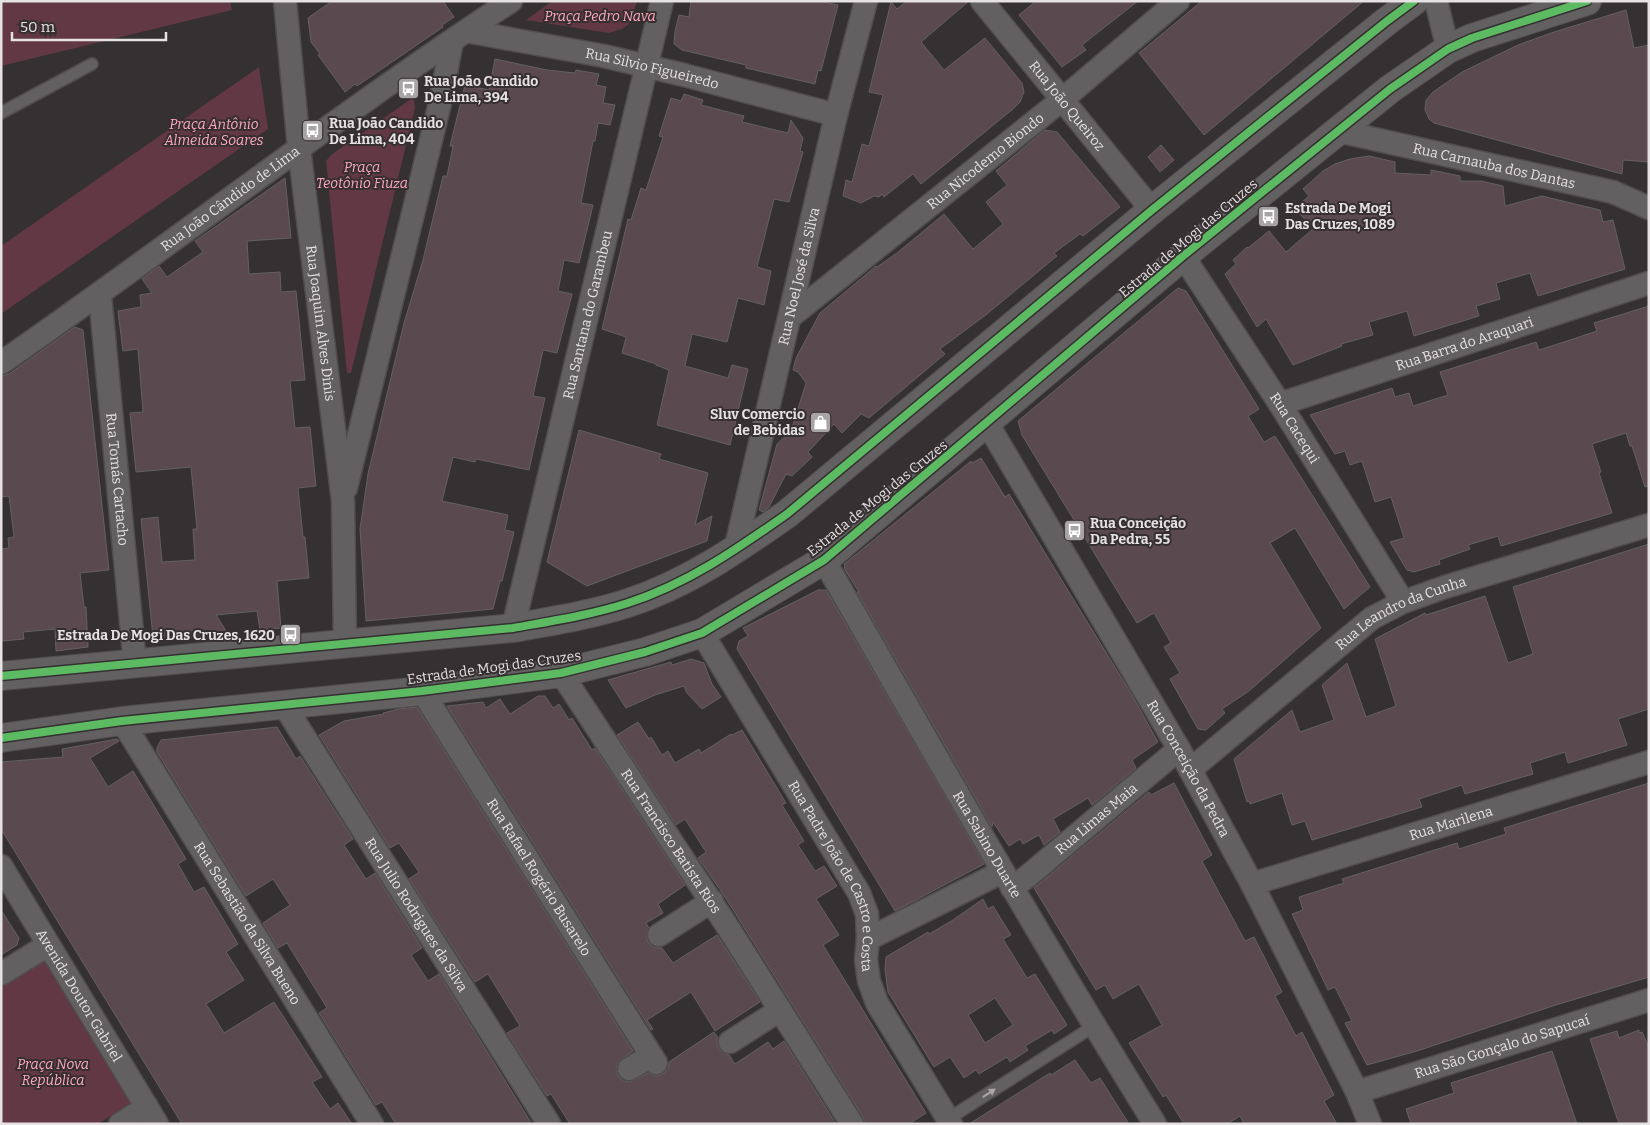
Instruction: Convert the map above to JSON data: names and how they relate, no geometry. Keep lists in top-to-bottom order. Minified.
{"streets":{"main road":["Estrada de Mogi das Cruzes"],"street":["Rua Silvio Figueiredo","Rua João Queiroz","Rua Nicodemo Biondo","Rua Carnauba dos Dantas","Rua João Cândido de Lima","Rua Noel José da Silva","Rua Santana do Garambeu","Rua Joaquim Alves Dinis","Rua Barra do Araquari","Rua Cacequi","Rua Tomás Cartacho","Rua Leandro da Cunha","Rua Conceição da Pedra","Rua Limas Maia","Rua Marilena","Rua Francisco Batista Rios","Rua Sabino Duarte","Rua Rafael Rogério Busarelo","Rua Padre João de Castro e Costa","Rua Julio Rodrigues da Silva","Rua Sebastião da Silva Bueno","Avenida Doutor Gabriel","Rua São Gonçalo do Sapucaí"]},"crossings":[["Rua Silvio Figueiredo","Rua João Cândido de Lima"],["Rua Silvio Figueiredo","Rua Noel José da Silva"],["Rua Silvio Figueiredo","Rua Santana do Garambeu"],["Rua João Queiroz","Rua Nicodemo Biondo"],["Rua Nicodemo Biondo","Rua Noel José da Silva"],["Rua Carnauba dos Dantas","Estrada de Mogi das Cruzes"],["Rua João Cândido de Lima","Rua Joaquim Alves Dinis"],["Rua João Cândido de Lima","Rua Tomás Cartacho"],["Estrada de Mogi das Cruzes","Rua Cacequi"],["Estrada de Mogi das Cruzes","Rua Conceição da Pedra"],["Estrada de Mogi das Cruzes","Rua Francisco Batista Rios"],["Estrada de Mogi das Cruzes","Rua Sabino Duarte"],["Estrada de Mogi das Cruzes","Rua Rafael Rogério Busarelo"],["Estrada de Mogi das Cruzes","Rua Padre João de Castro e Costa"],["Estrada de Mogi das Cruzes","Rua Julio Rodrigues da Silva"],["Estrada de Mogi das Cruzes","Rua Sebastião da Silva Bueno"],["Rua Barra do Araquari","Rua Cacequi"],["Rua Cacequi","Rua Leandro da Cunha"],["Rua Leandro da Cunha","Rua Conceição da Pedra"],["Rua Conceição da Pedra","Rua Limas Maia"],["Rua Conceição da Pedra","Rua Marilena"],["Rua Conceição da Pedra","Rua São Gonçalo do Sapucaí"],["Rua Limas Maia","Rua Sabino Duarte"],["Rua Limas Maia","Rua Padre João de Castro e Costa"]],"parks":["Praça Pedro Nava","Praça Antônio Almeida Soares","Praça Teotônio Fiuza","Praça Nova República"],"places":{"bus stop":["Rua João Candido De Lima, 394","Rua João Candido De Lima, 404","Estrada De Mogi Das Cruzes, 1089","Rua Conceição Da Pedra, 55","Estrada De Mogi Das Cruzes, 1620"],"shop":["Sluv Comercio de Bebidas"]},"scale_bar":"50 m"}
